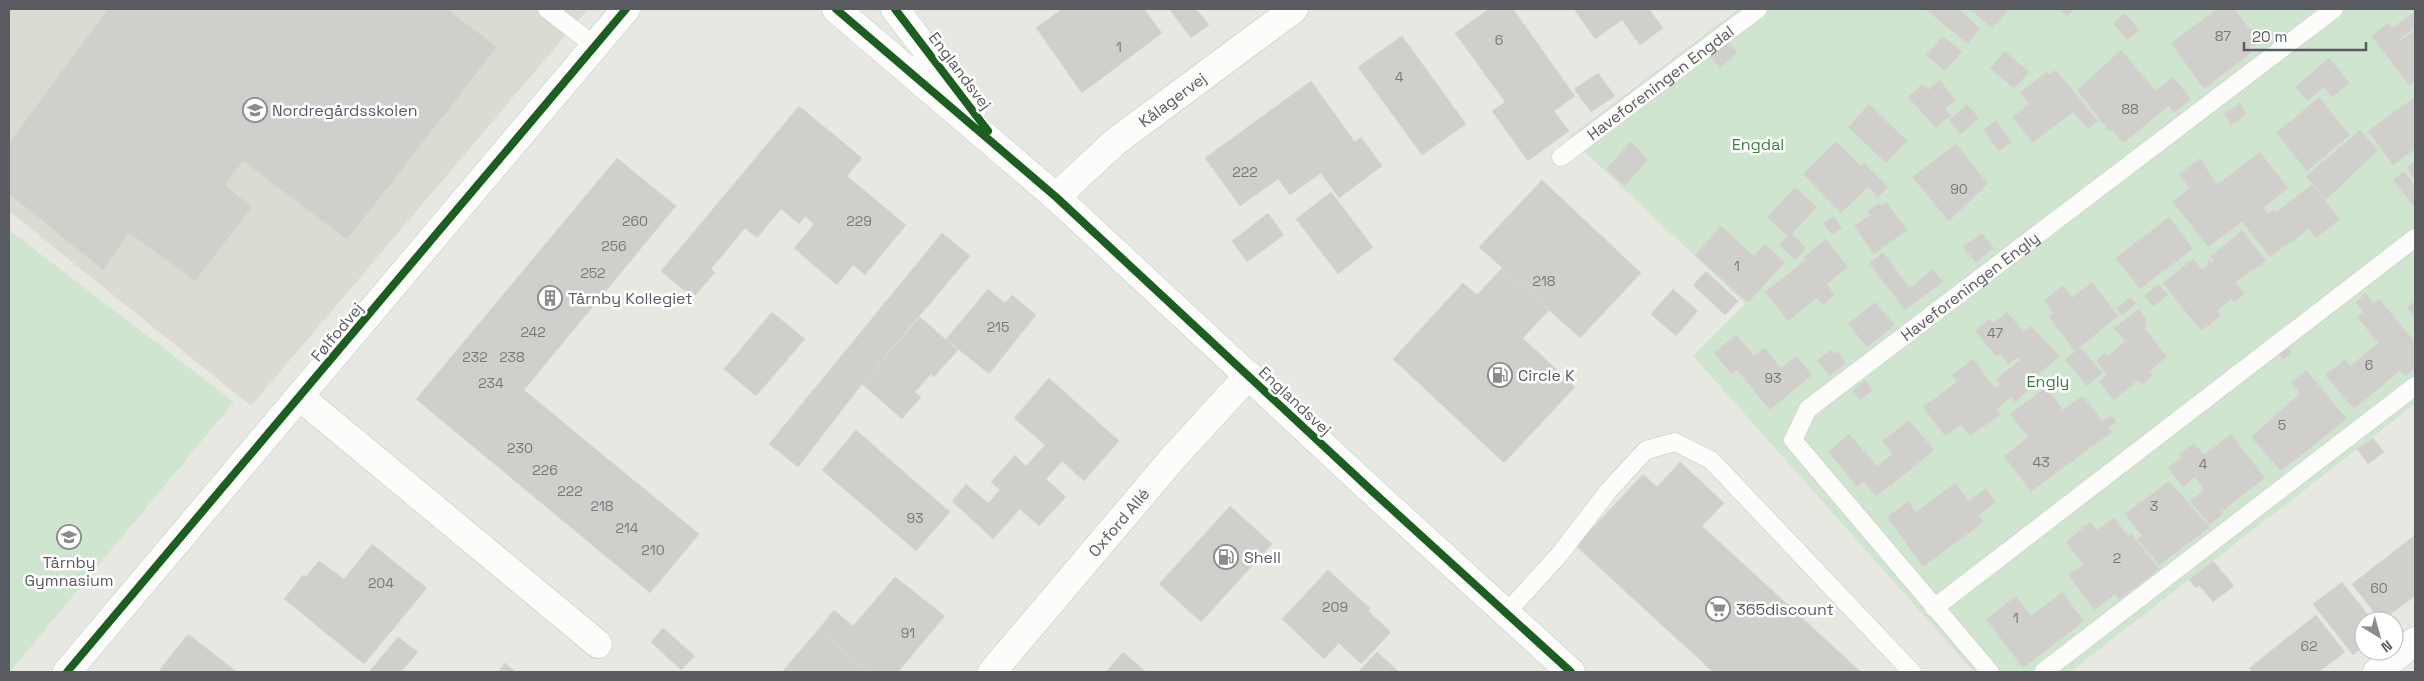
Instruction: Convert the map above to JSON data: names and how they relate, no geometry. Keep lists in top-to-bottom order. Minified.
{"streets":{"street":["Englandsvej","Kålagervej","Følfodvej","Oxford Allé"],"lane":["Haveforeningen Engdal","Haveforeningen Engly"]},"crossings":[["Englandsvej","Kålagervej"],["Englandsvej","Oxford Allé"]],"parks":["Engdal","Engly"],"places":{"school or university":["Nordregårdsskolen","Tårnby Gymnasium"],"building":["Tårnby Kollegiet"],"fuel station":["Circle K","Shell"],"supermarket":["365discount"]},"house_numbers":["87","6","1","4","88","222","90","260","229","256","1","252","218","215","242","47","232","238","6","93","234","5","230","43","4","226","222","218","3","93","214","210","2","204","60","209","1","91","62"],"scale_bar":"20 m","north":"bottom right"}
